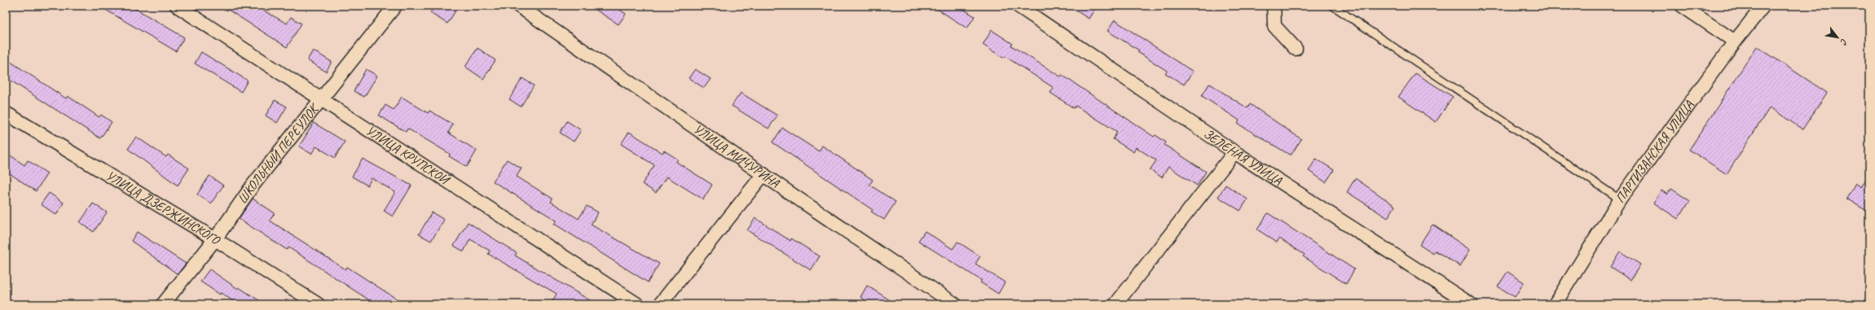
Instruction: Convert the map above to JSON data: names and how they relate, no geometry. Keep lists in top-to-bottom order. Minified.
{"streets":{"street":["ПАРТИЗАНСКАЯ УЛИЦА","ШКОЛЬНЫЙ ПЕРЕУЛОК","УЛИЦА КРУПСКОЙ","УЛИЦА МИЧУРИНА","ЗЕЛЁНАЯ УЛИЦА","УЛИЦА ДЗЕРЖИНСКОГО"]},"crossings":[["ШКОЛЬНЫЙ ПЕРЕУЛОК","УЛИЦА КРУПСКОЙ"],["ШКОЛЬНЫЙ ПЕРЕУЛОК","УЛИЦА ДЗЕРЖИНСКОГО"]],"north":"bottom right"}
